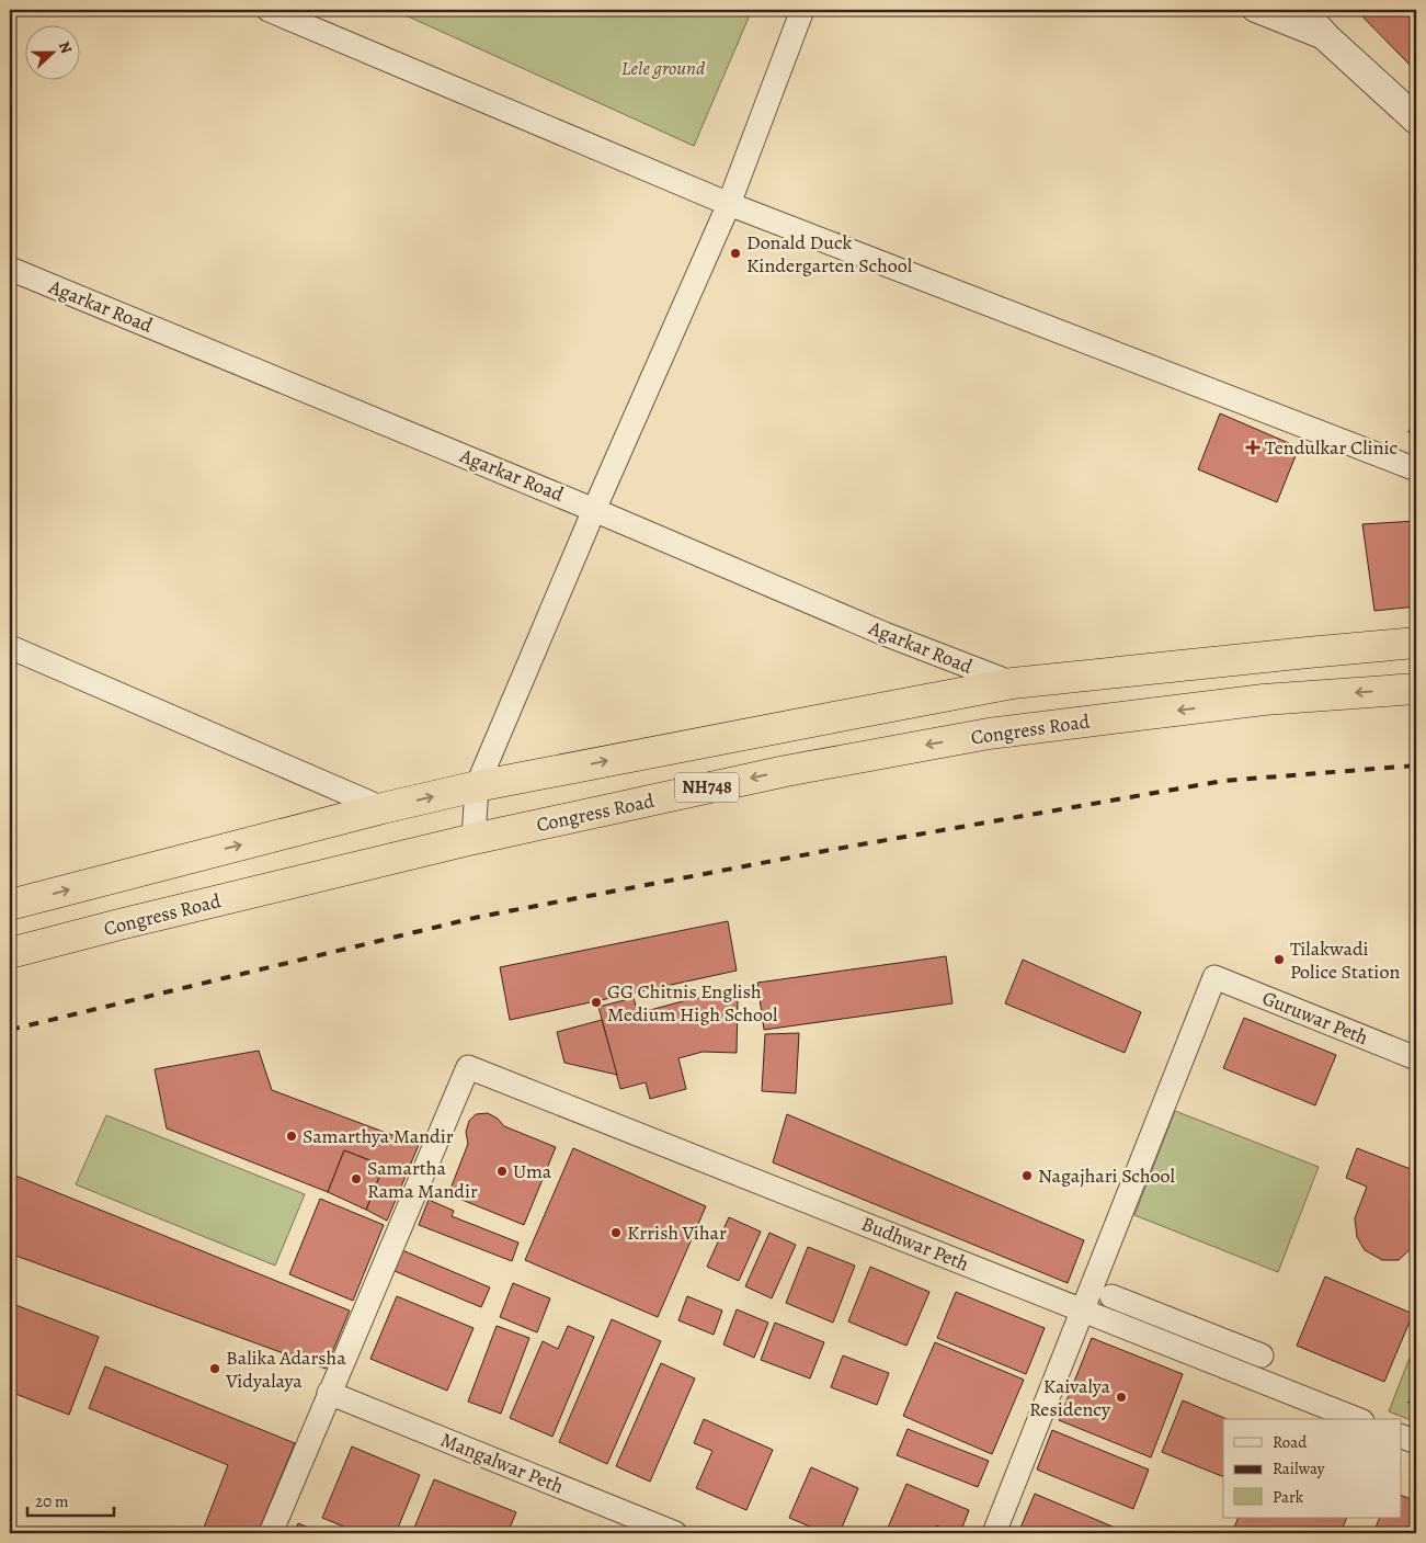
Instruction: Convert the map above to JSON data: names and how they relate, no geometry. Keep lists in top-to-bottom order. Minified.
{"streets":{"highway":["Congress Road","NH748"],"street":["Agarkar Road","Guruwar Peth","Budhwar Peth","Mangalwar Peth"]},"crossings":[["Agarkar Road","NH748"],["Guruwar Peth","Budhwar Peth"],["Budhwar Peth","Mangalwar Peth"]],"parks":["Lele ground"],"places":{"other":["Donald Duck Kindergarten School","Tilakwadi Police Station","GG Chitnis English Medium High School","Samarthya Mandir","Uma","Nagajhari School","Samartha Rama Mandir","Krrish Vihar","Balika Adarsha Vidyalaya","Kaivalya Residency"],"health":["Tendulkar Clinic"]},"legend":["Road","Railway","Park"],"scale_bar":"20 m","north":"right"}
